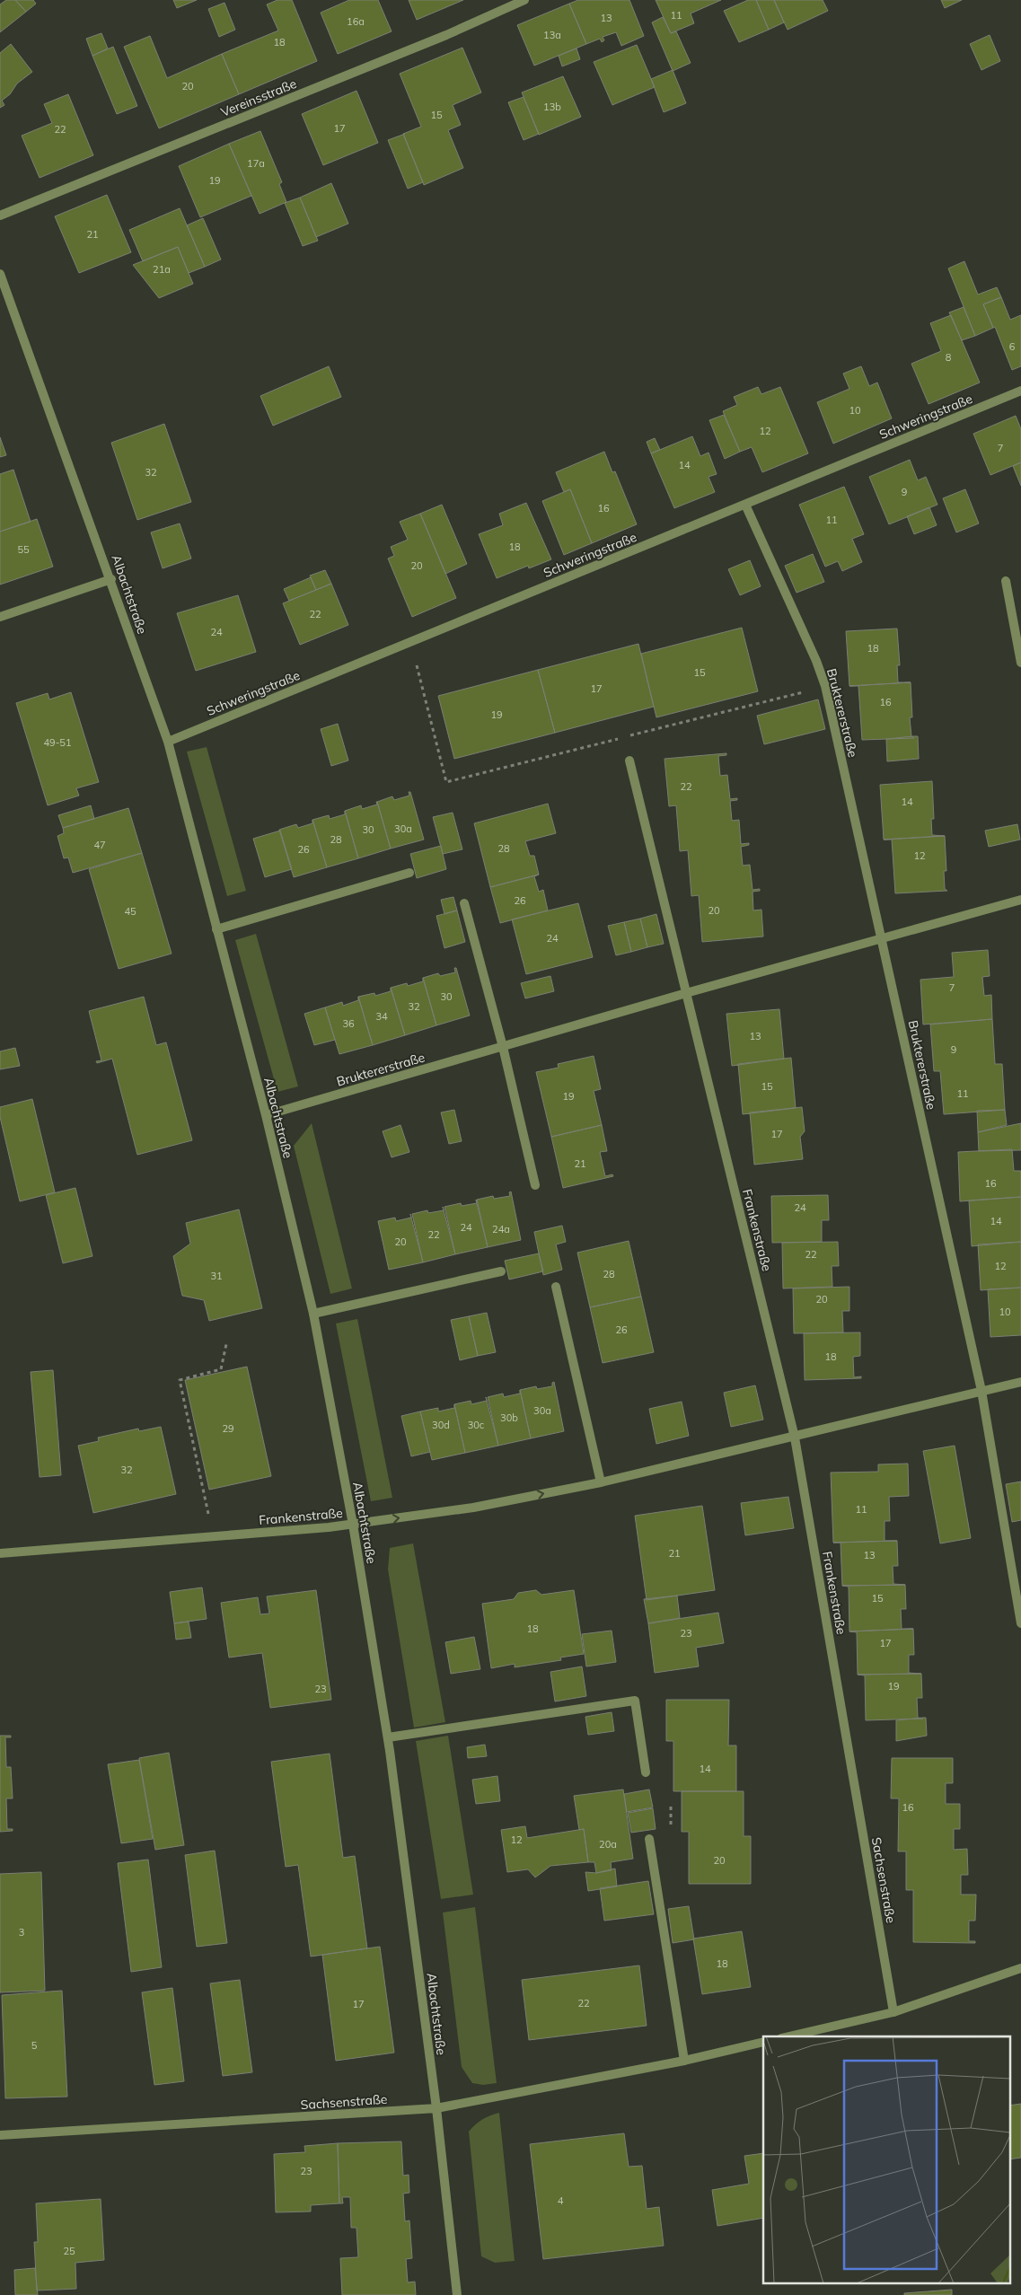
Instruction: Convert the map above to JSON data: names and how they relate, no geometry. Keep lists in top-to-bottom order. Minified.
{"streets":{"street":["Vereinsstraße","Schweringstraße","Albachtstraße","Bruktererstraße","Frankenstraße","Sachsenstraße"]},"crossings":[["Schweringstraße","Albachtstraße"],["Schweringstraße","Bruktererstraße"],["Albachtstraße","Bruktererstraße"],["Albachtstraße","Frankenstraße"],["Albachtstraße","Sachsenstraße"],["Bruktererstraße","Frankenstraße"],["Frankenstraße","Sachsenstraße"]],"house_numbers":["11","13","16a","13a","18","20","13b","15","17","22","17a","19","21","21a","6","8","10","12","7","14","32","9","16","11","18","55","20","22","24","18","15","17","16","19","49-51","22","14","30a","30","28","47","28","26","12","26","20","45","24","7","30","32","34","36","13","9","15","11","19","17","21","16","24","14","24","24a","22","20","22","12","28","31","20","10","26","18","30a","30b","30d","30c","29","32","11","21","13","15","18","23","17","19","23","14","16","12","20a","20","3","18","22","17","5","23","4","25"]}
